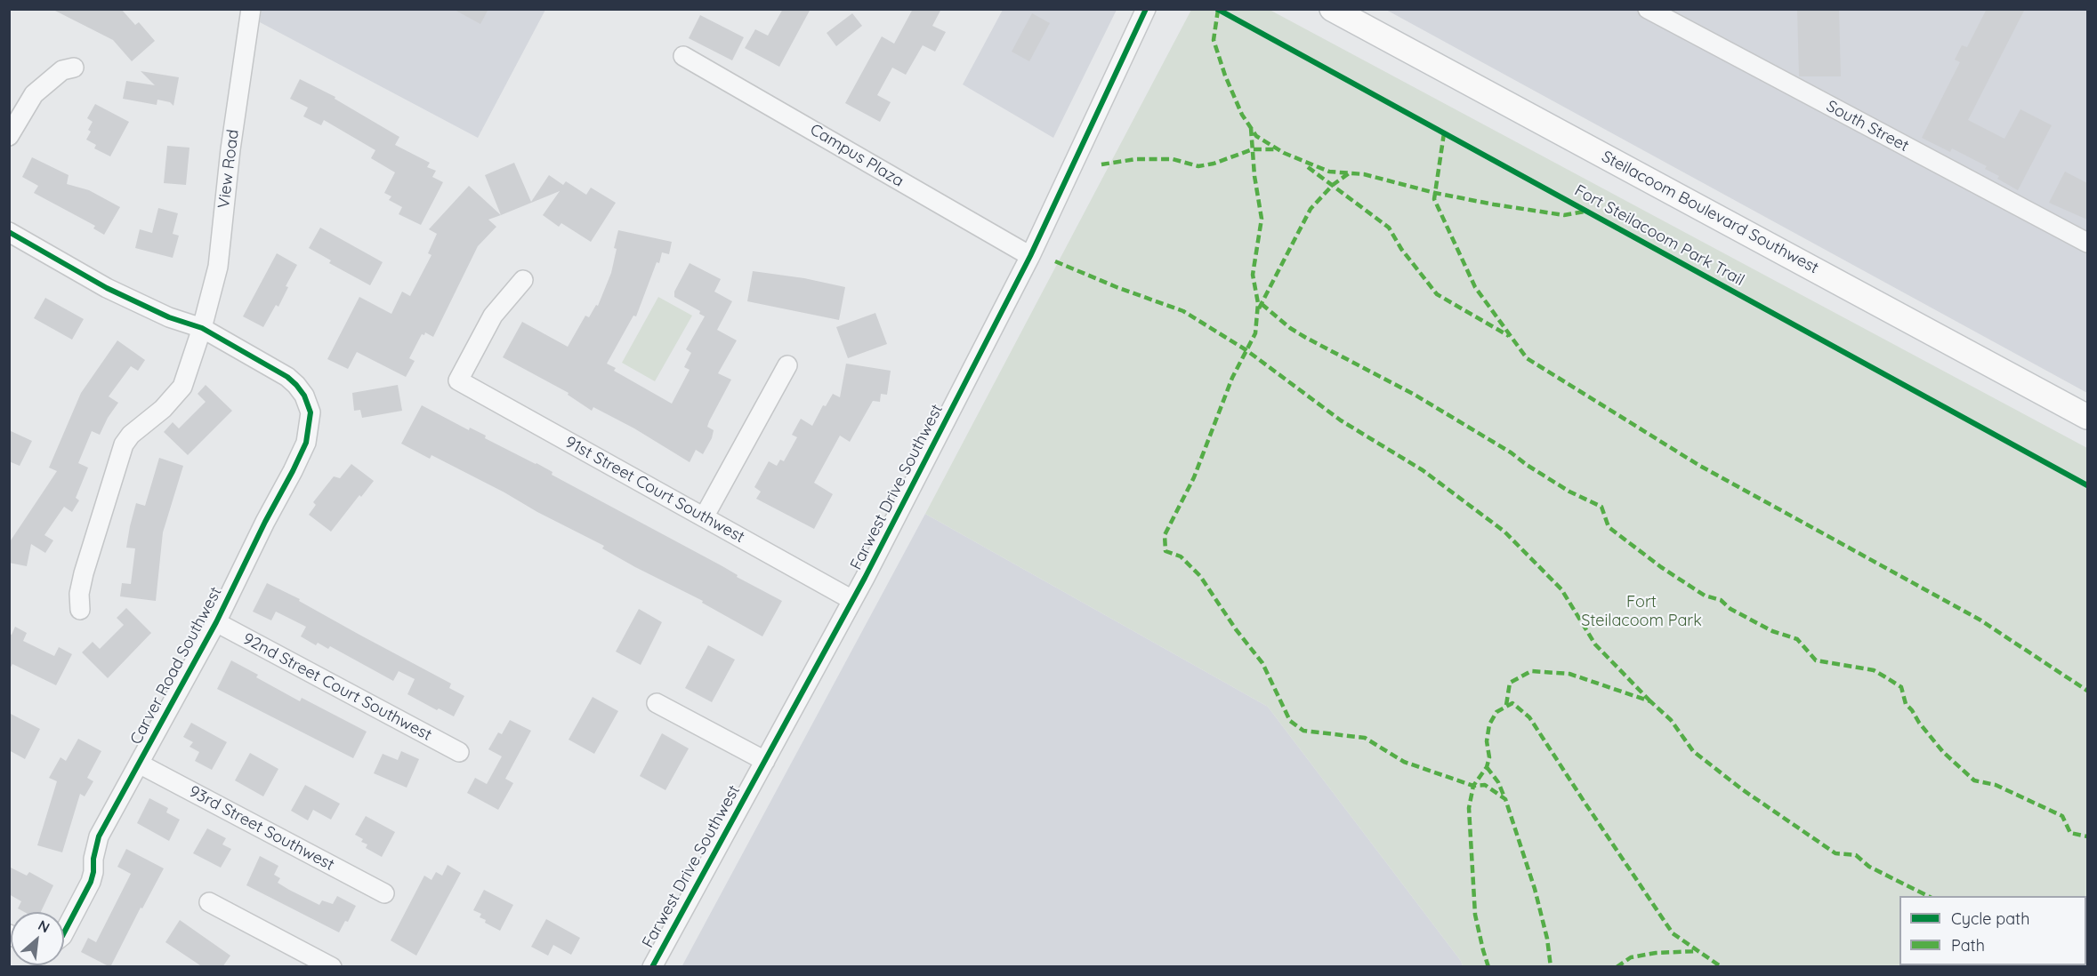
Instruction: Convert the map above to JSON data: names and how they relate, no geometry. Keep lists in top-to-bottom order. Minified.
{"streets":{"main road":["Steilacoom Boulevard Southwest"],"street":["South Street","Campus Plaza","View Road","Farwest Drive Southwest","91st Street Court Southwest","Carver Road Southwest","92nd Street Court Southwest","93rd Street Southwest"],"cycle path":["Fort Steilacoom Park Trail"]},"crossings":[["Campus Plaza","Farwest Drive Southwest"],["View Road","Carver Road Southwest"],["Farwest Drive Southwest","91st Street Court Southwest"],["Carver Road Southwest","92nd Street Court Southwest"],["Carver Road Southwest","93rd Street Southwest"]],"parks":["Fort Steilacoom Park"],"legend":["Cycle path","Path"],"north":"top right"}
